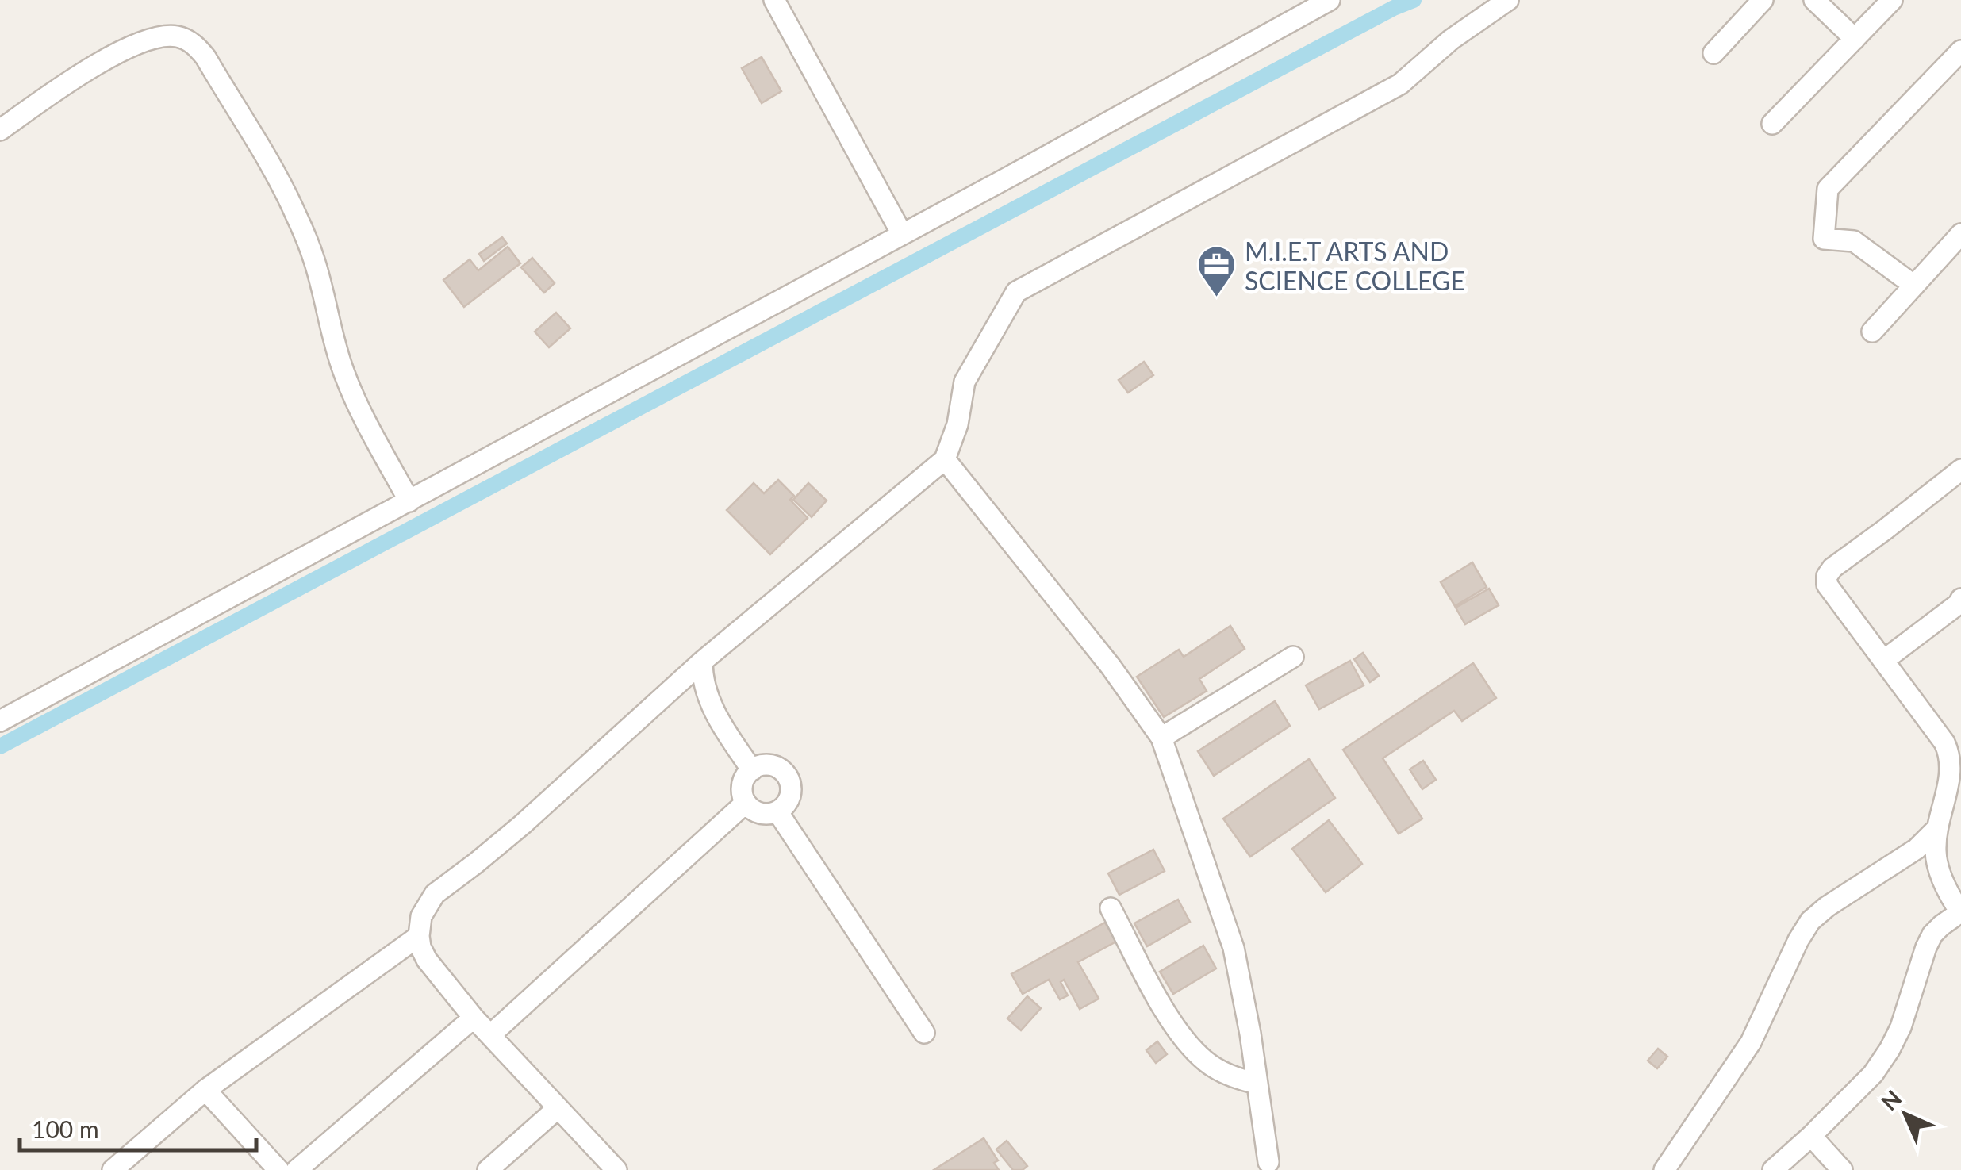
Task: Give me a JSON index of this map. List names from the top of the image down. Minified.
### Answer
{"places":{"office":["M.I.E.T ARTS AND SCIENCE COLLEGE"]},"scale_bar":"100 m","north":"top left"}
